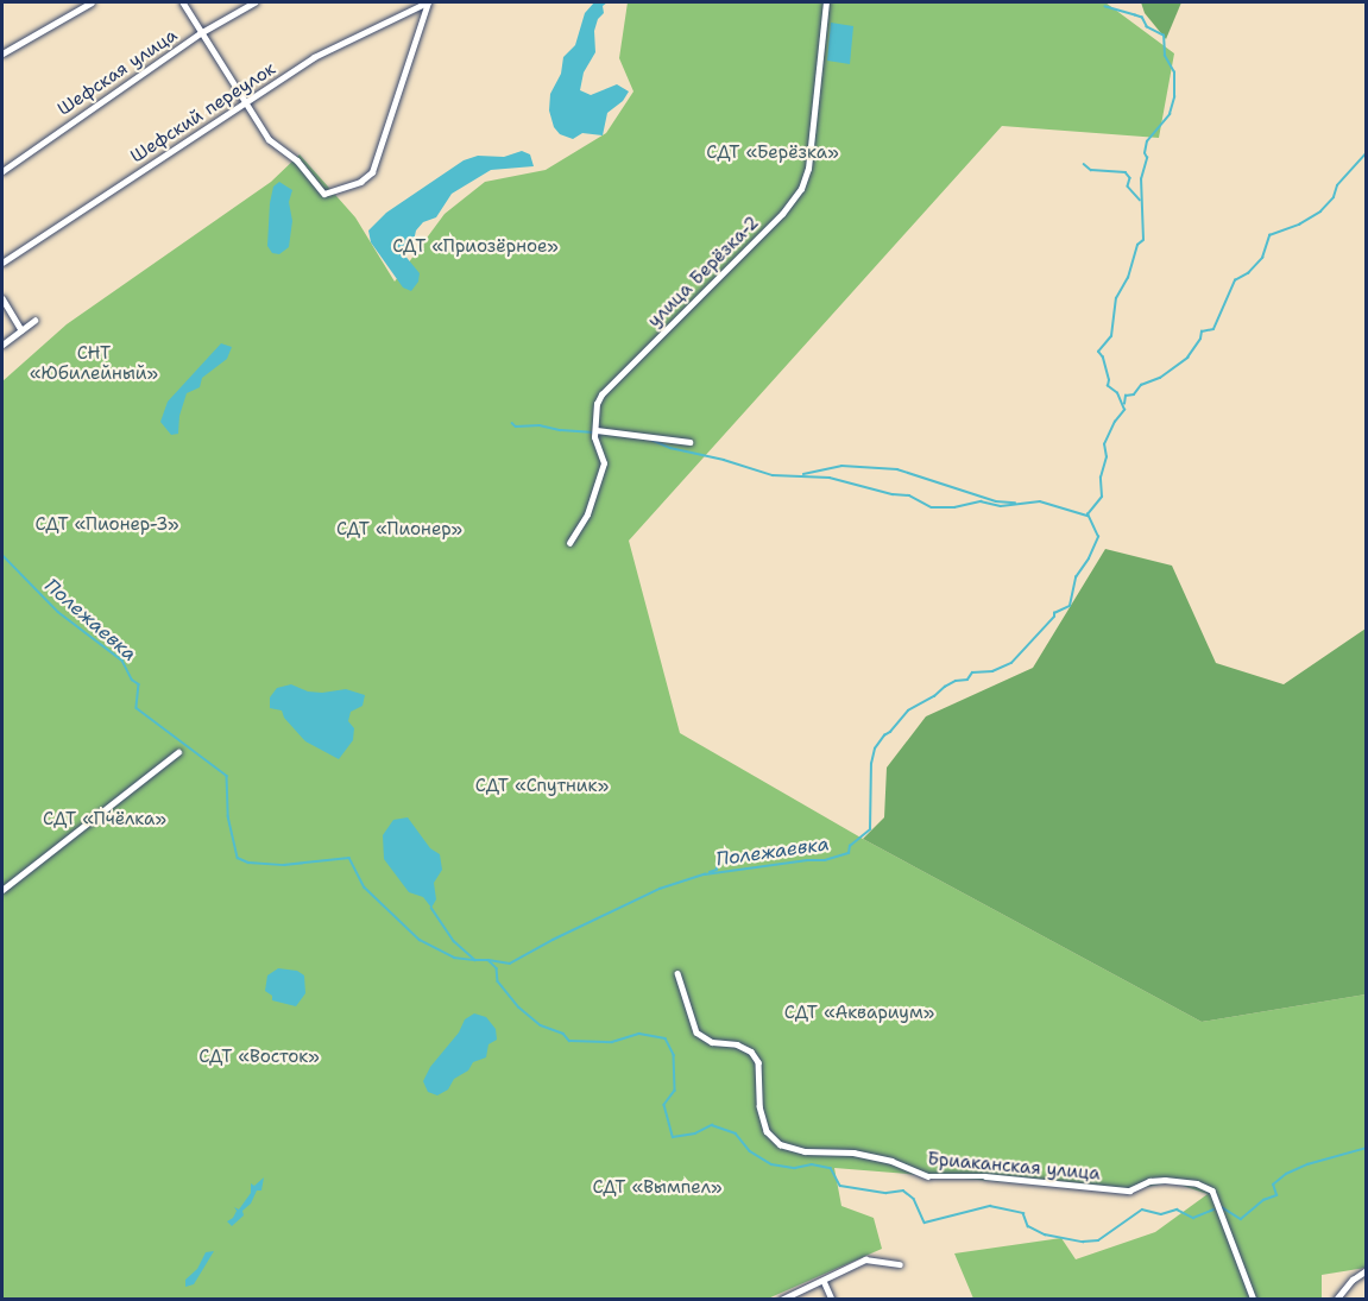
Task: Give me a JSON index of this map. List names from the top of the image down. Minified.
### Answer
{"streets":{"street":["Шефская улица","Шефский переулок","улица Берёзка-2","Бриаканская улица"]},"water":["Полежаевка"],"parks":["СДТ «Берёзка»","СДТ «Приозёрное»","СНТ «Юбилейный»","СДТ «Пионер-3»","СДТ «Пионер»","СДТ «Спутник»","СДТ «Пчёлка»","СДТ «Аквариум»","СДТ «Восток»","СДТ «Вымпел»"]}
